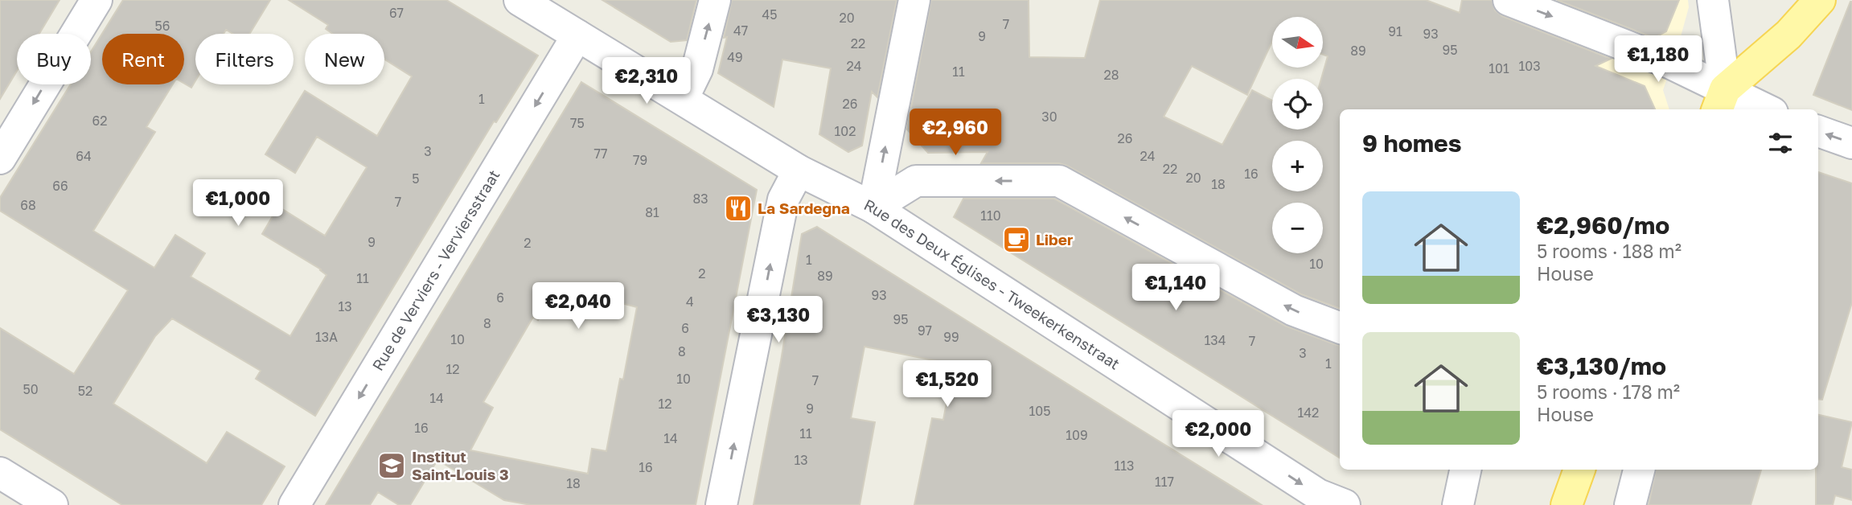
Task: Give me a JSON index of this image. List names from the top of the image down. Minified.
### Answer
{"streets":{"street":["Rue de Verviers - Verviersstraat","Rue des Deux Églises - Tweekerkenstraat"]},"crossings":[["Rue de Verviers - Verviersstraat","Rue des Deux Églises - Tweekerkenstraat"]],"one_way":["Rue de Verviers - Verviersstraat","Rue des Deux Églises - Tweekerkenstraat"],"places":{"restaurant":["La Sardegna"],"cafe":["Liber"],"school or university":["Institut Saint-Louis 3"]},"house_numbers":["67","45","20","7","56","47","91","93","9","22","95","89","49","24","103","101","11","28","1","26","30","62","75","102","26","3","77","64","24","79","22","16","20","5","18","66","83","7","68","81","110","9","2","1","10","2","89","11","93","6","4","13","95","8","6","97","13A","99","10","134","7","8","3","1","12","10","7","50","52","14","12","9","105","142","16","11","109","14","13","113","16","117","18"],"north":"right","page":{"map_buttons":["+","−"],"chip":["Buy","Rent","Filters","New"],"price":["€1,180","€2,310","€2,960","€1,000","€1,140","€2,040","€3,130","€1,520","€2,000"],"heading":"9 homes","list":[{"name":"€2,960/mo","note":"5 rooms · 188 m² · House"},{"name":"€3,130/mo","note":"5 rooms · 178 m² · House"}]}}
